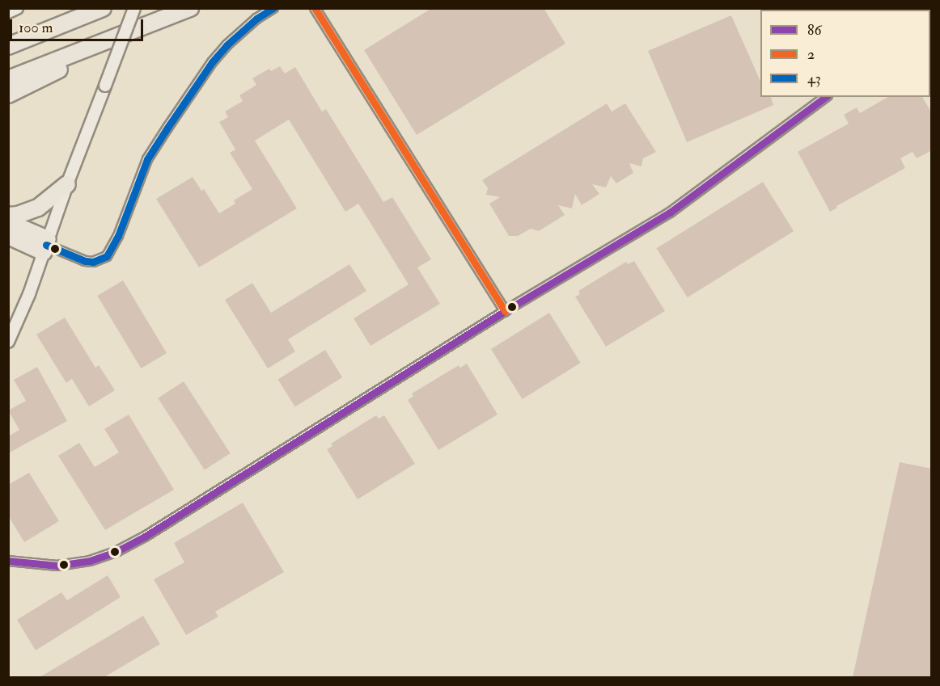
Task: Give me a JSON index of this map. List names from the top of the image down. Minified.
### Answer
{"lines":["transit line 2","transit line 43","transit line 86"],"legend":["86","2","43"],"scale_bar":"100 m"}
